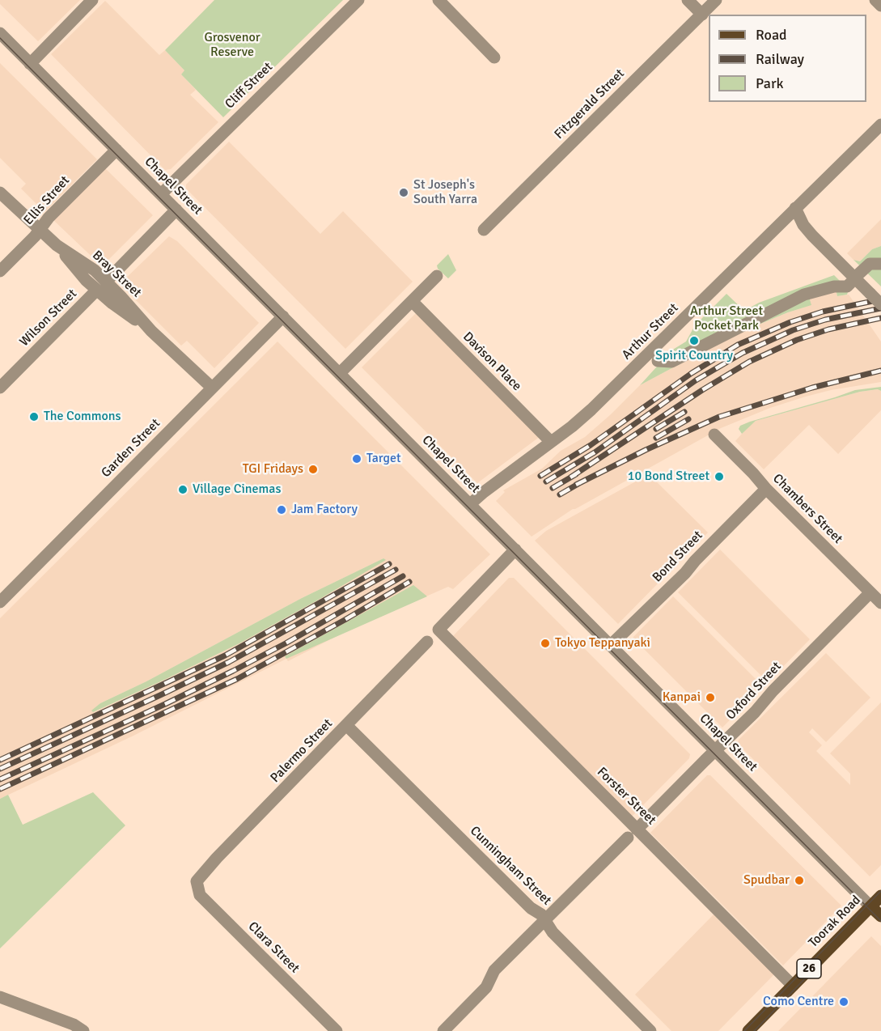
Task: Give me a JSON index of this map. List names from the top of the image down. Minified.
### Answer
{"streets":{"main road":["Chapel Street","Toorak Road","26"],"street":["Cliff Street","Fitzgerald Street","Ellis Street","Bray Street","Wilson Street","Arthur Street","Davison Place","Garden Street","Chambers Street","Bond Street","Oxford Street","Palermo Street","Forster Street","Cunningham Street","Clara Street"]},"crossings":[["Cliff Street","Chapel Street"],["Chapel Street","Ellis Street"],["Chapel Street","Wilson Street"],["Chapel Street","Arthur Street"],["Chapel Street","Garden Street"],["Chapel Street","Bond Street"],["Chapel Street","Oxford Street"],["Chapel Street","Forster Street"],["Chapel Street","Toorak Road"],["Ellis Street","Bray Street"],["Bray Street","Wilson Street"],["Bray Street","Garden Street"],["Arthur Street","Davison Place"],["Chambers Street","Bond Street"],["Chambers Street","Oxford Street"],["Oxford Street","Forster Street"],["Oxford Street","Cunningham Street"],["Palermo Street","Cunningham Street"],["Palermo Street","Clara Street"],["Forster Street","Toorak Road"]],"parks":["Grosvenor Reserve","Arthur Street Pocket Park"],"places":["St Joseph's South Yarra","Spirit Country","The Commons","Target","TGI Fridays","10 Bond Street","Village Cinemas","Jam Factory","Tokyo Teppanyaki","Kanpai","Spudbar","Como Centre"],"legend":["Road","Railway","Park"]}
